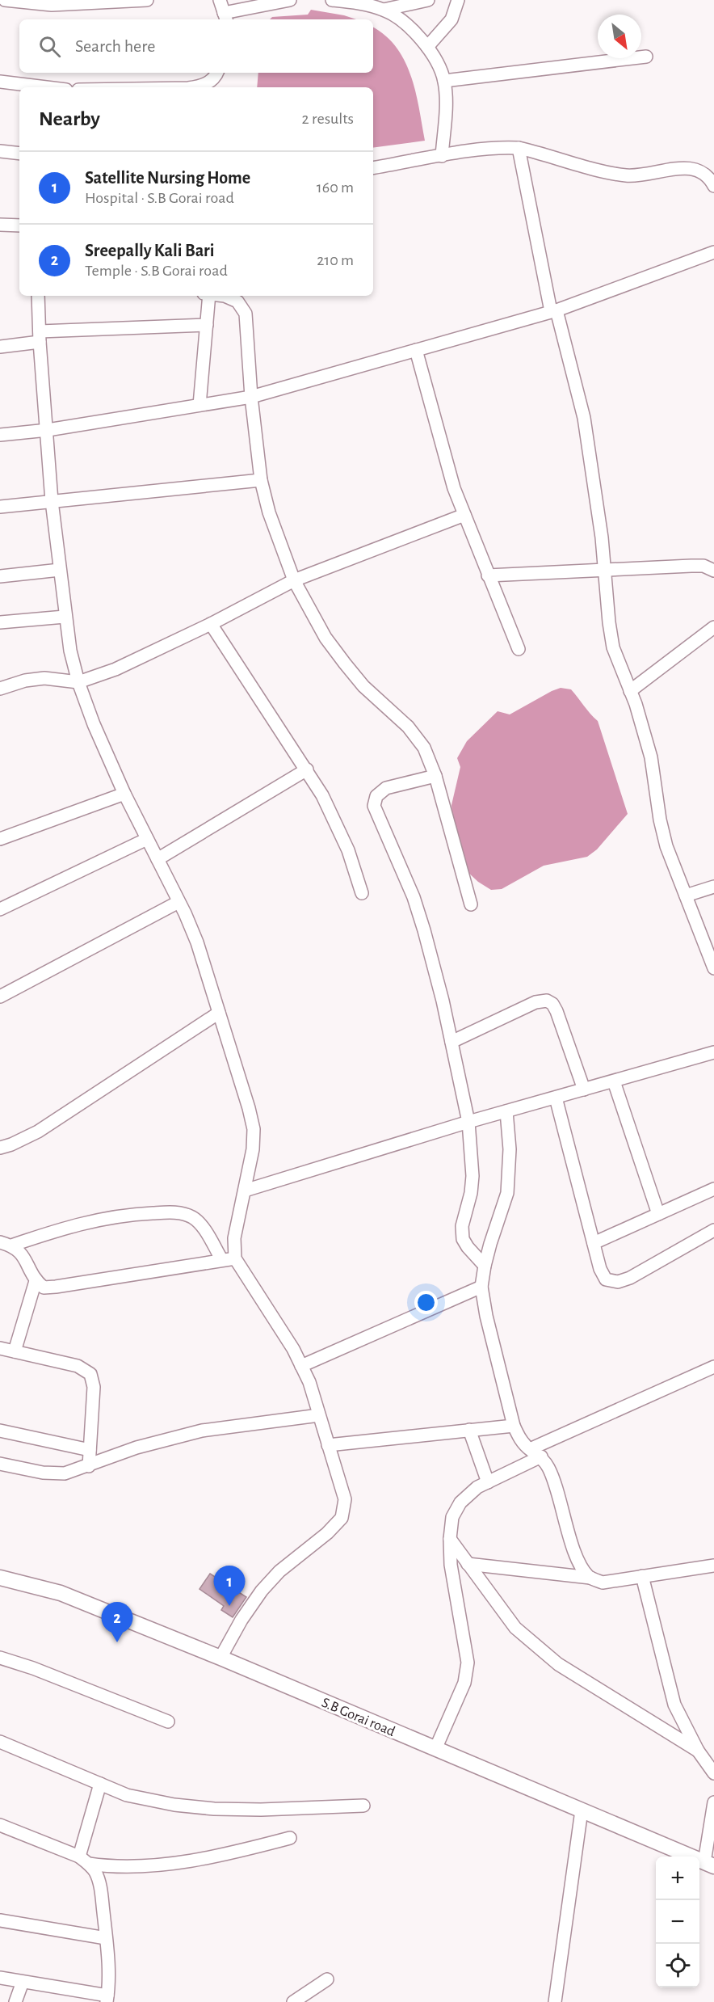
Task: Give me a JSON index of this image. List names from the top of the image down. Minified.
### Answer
{"streets":{"street":["S.B Gorai road"]},"north":"bottom right","page":{"search":"Search here","heading":["Nearby","2 results"],"list":[{"mark":"1","name":"Satellite Nursing Home","note":"Hospital · S.B Gorai road","value":"160 m"},{"mark":"2","name":"Sreepally Kali Bari","note":"Temple · S.B Gorai road","value":"210 m"}],"pins":["1","2"],"map_buttons":["+","−"]}}
